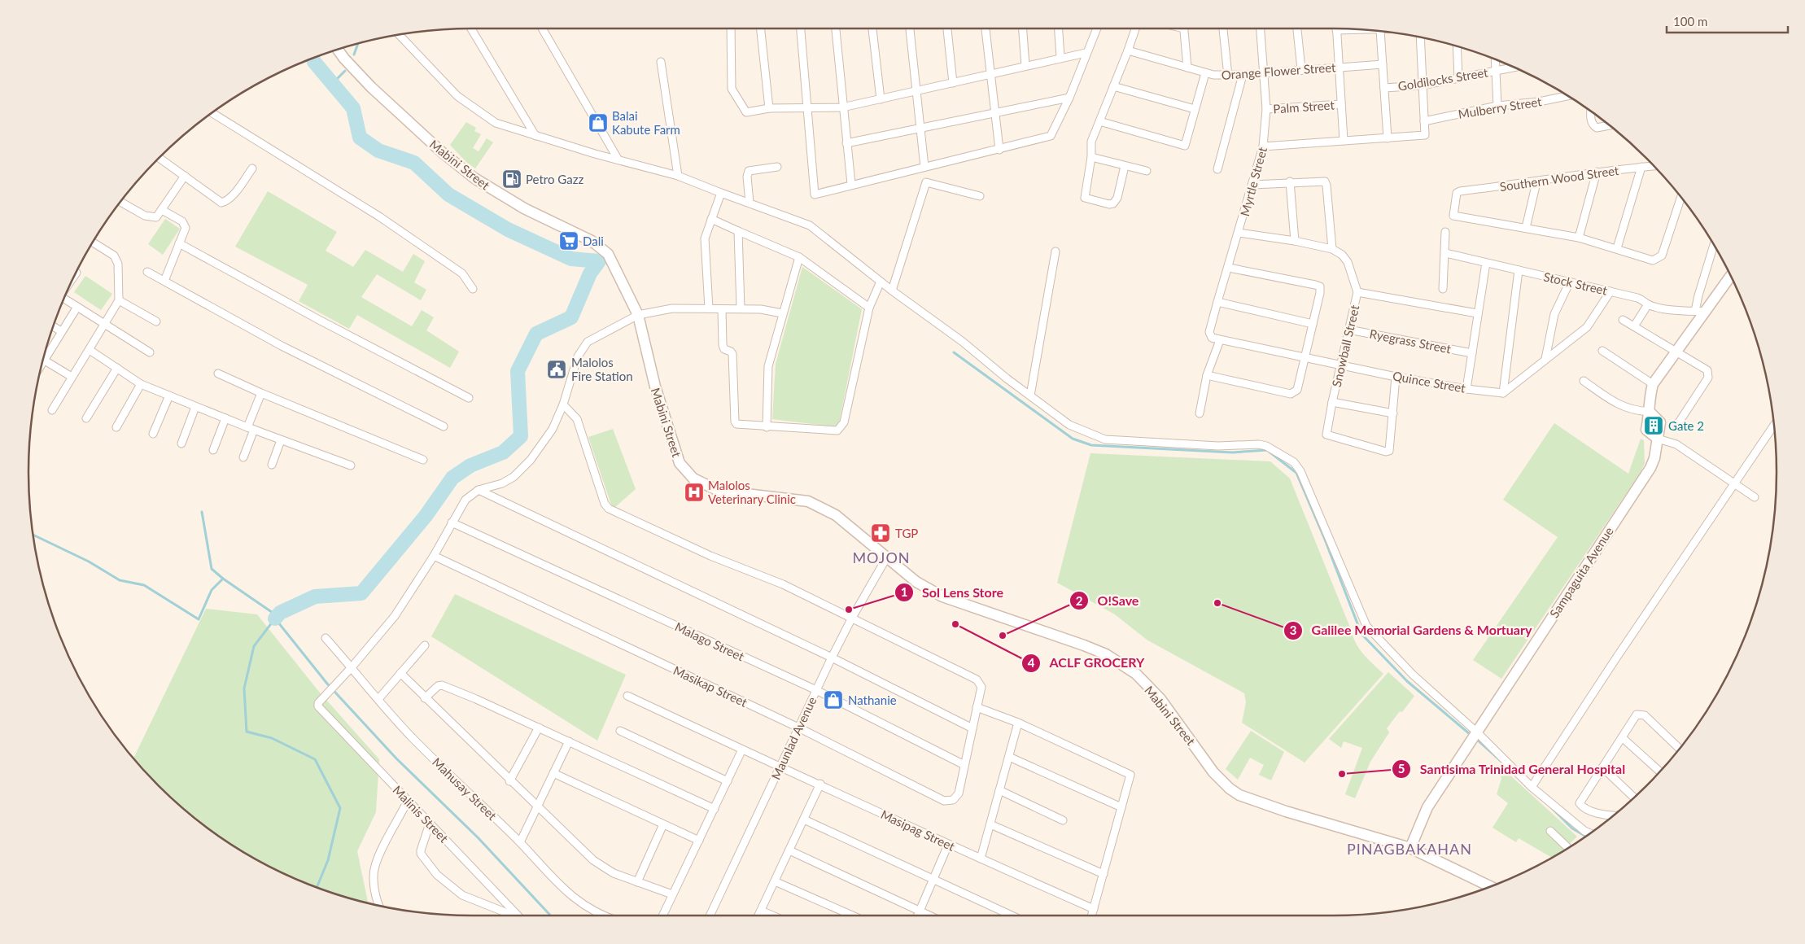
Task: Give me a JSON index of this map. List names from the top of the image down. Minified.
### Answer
{"streets":{"main road":["Mabini Street","Sampaguita Avenue"],"street":["Orange Flower Street","Goldilocks Street","Palm Street","Mulberry Street","Southern Wood Street","Myrtle Street","Stock Street","Ryegrass Street","Snowball Street","Quince Street","Malago Street","Masikap Street","Maunlad Avenue","Mahusay Street","Malinis Street","Masipag Street"]},"crossings":[["Orange Flower Street","Myrtle Street"],["Palm Street","Myrtle Street"],["Mabini Street","Sampaguita Avenue"],["Mabini Street","Maunlad Avenue"],["Myrtle Street","Quince Street"],["Ryegrass Street","Snowball Street"],["Snowball Street","Quince Street"],["Malago Street","Masikap Street"],["Malago Street","Maunlad Avenue"],["Masikap Street","Maunlad Avenue"],["Maunlad Avenue","Masipag Street"],["Mahusay Street","Malinis Street"]],"districts":["MOJON","PINAGBAKAHAN"],"places":{"shop":["Balai Kabute Farm","Nathanie"],"fuel station":["Petro Gazz"],"supermarket":["Dali"],"public building":["Malolos Fire Station"],"building":["Gate 2"],"hospital":["Malolos Veterinary Clinic"],"pharmacy":["TGP"],"other":["Galilee Memorial Gardens & Mortuary","Sol Lens Store","ACLF GROCERY","O!Save","Santisima Trinidad General Hospital"]},"scale_bar":"100 m"}
